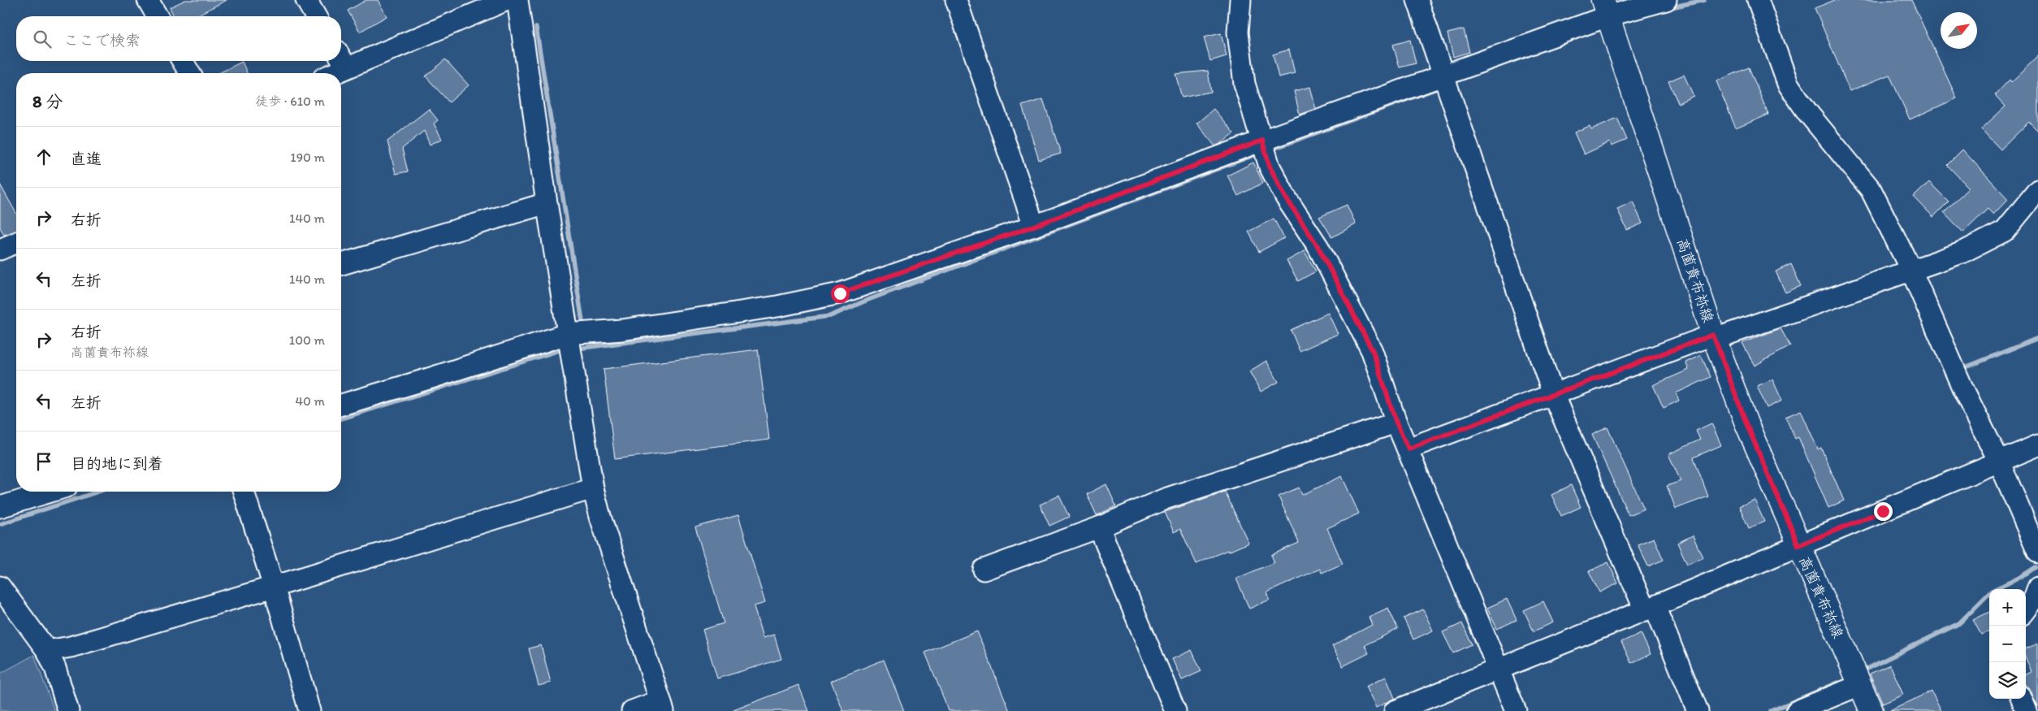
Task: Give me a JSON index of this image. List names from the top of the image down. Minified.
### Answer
{"streets":{"main road":["高薗貴布祢線"]},"north":"top right","page":{"search":"ここで検索","heading":["8 分","徒歩 · 610 m"],"list":[["直進","190 m"],["右折","140 m"],["左折","140 m"],["右折","高薗貴布祢線","100 m"],["左折","40 m"],"目的地に到着"],"map_buttons":["+","−"]}}
